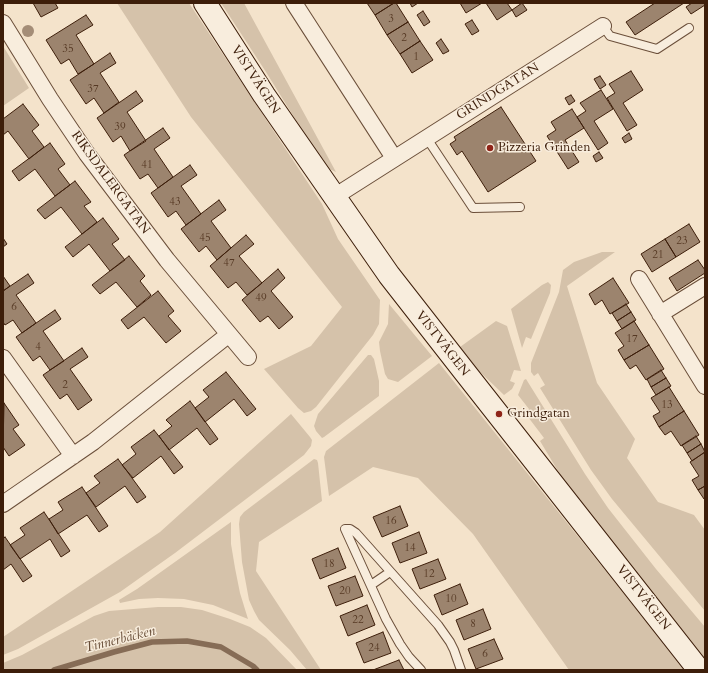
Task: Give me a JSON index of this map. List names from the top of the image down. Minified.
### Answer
{"streets":{"main road":["VISTVÄGEN"],"street":["GRINDGATAN","RIKSDALERGATAN"]},"crossings":[["VISTVÄGEN","GRINDGATAN"]],"water":["Tinnerbäcken"],"places":["Pizzeria Grinden","Grindgatan"],"house_numbers":["3","2","35","1","37","39","41","43","45","23","21","47","49","6","17","4","2","13","16","14","18","12","20","10","22","8","24","6"]}
